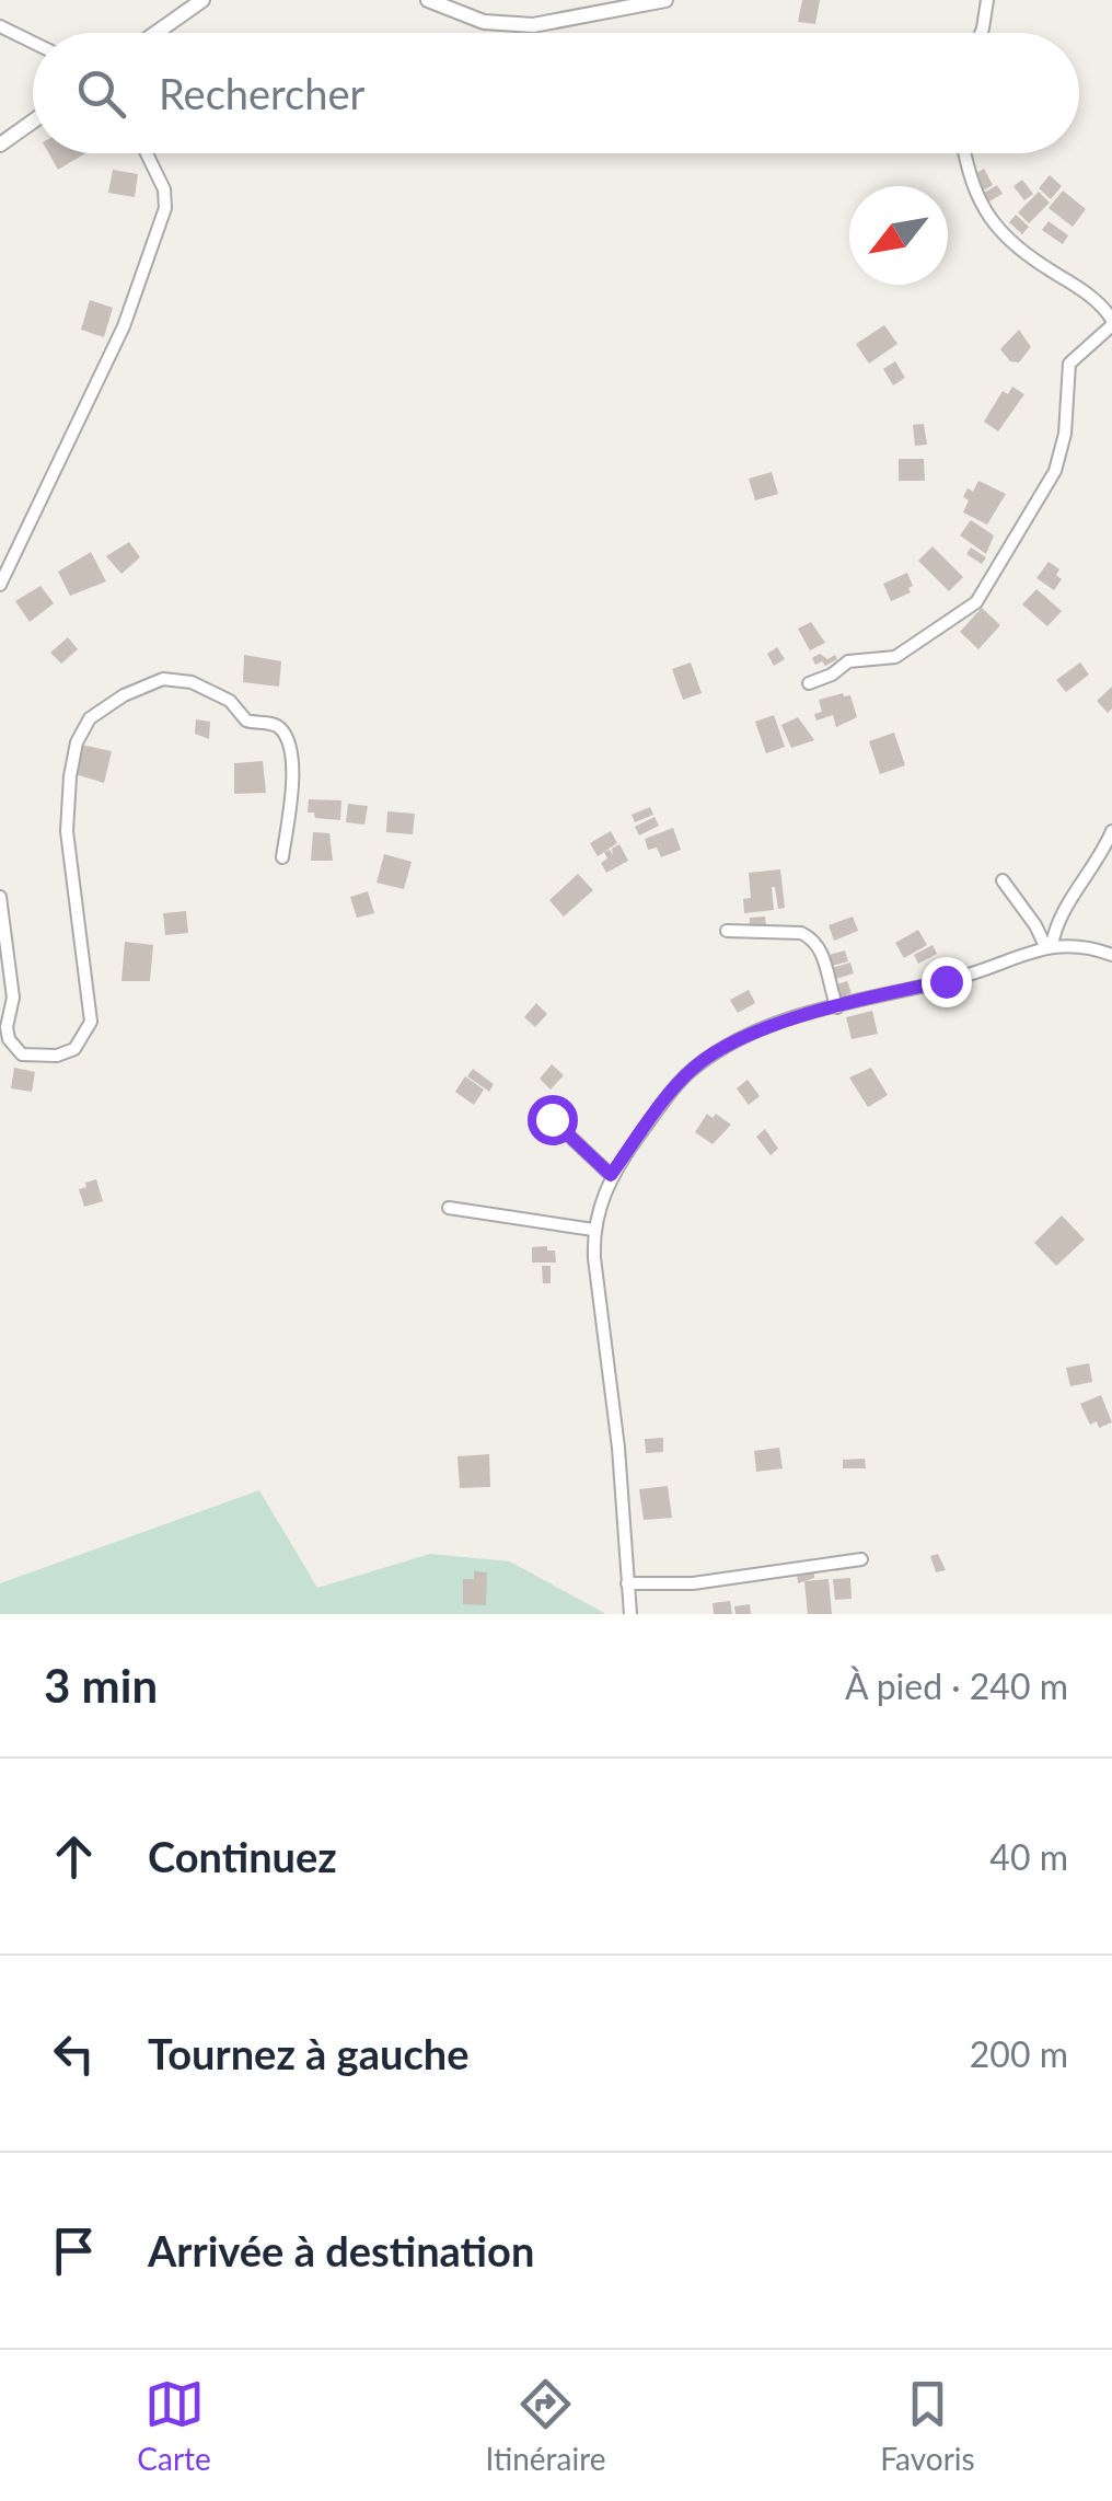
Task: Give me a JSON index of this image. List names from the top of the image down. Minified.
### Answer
{"north":"bottom left","page":{"search":"Rechercher","heading":["3 min","À pied · 240 m"],"list":[["Continuez","40 m"],["Tournez à gauche","200 m"],"Arrivée à destination"],"nav":["Carte","Itinéraire","Favoris"]}}
